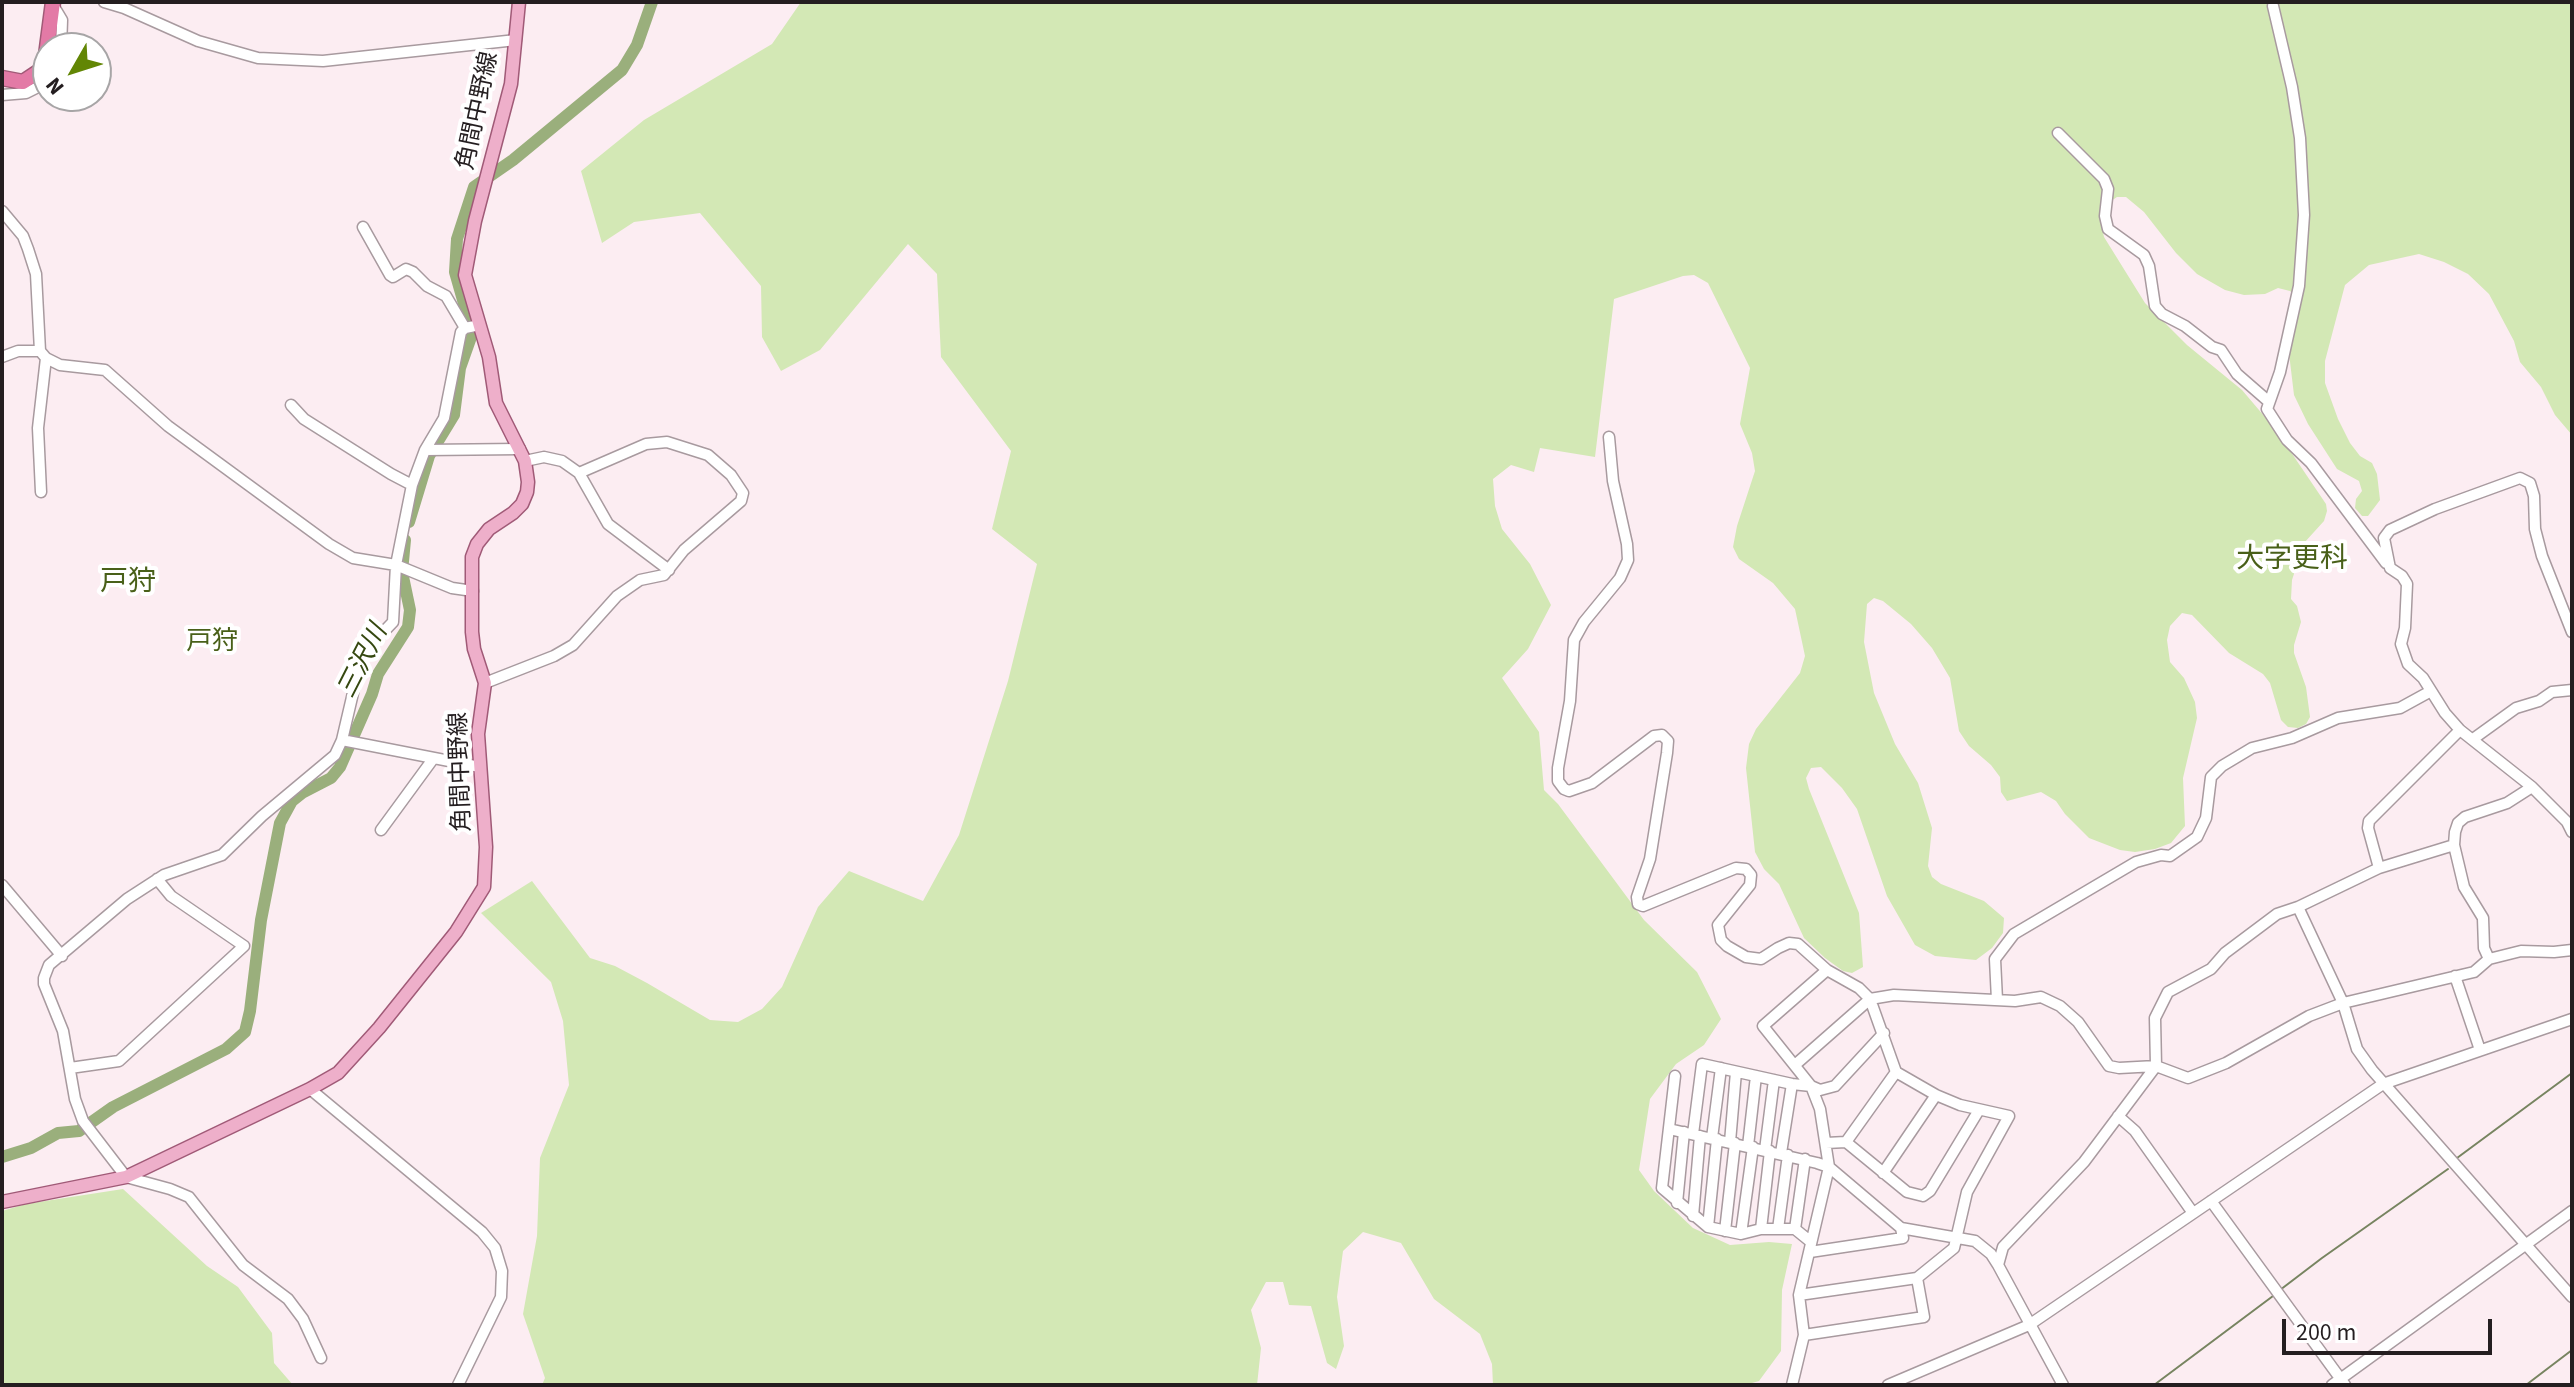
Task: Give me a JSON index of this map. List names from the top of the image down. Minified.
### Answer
{"streets":{"main road":["角間中野線"]},"districts":["大字更科","戸狩","戸狩"],"water":["三沢川"],"scale_bar":"200 m","north":"bottom left"}
